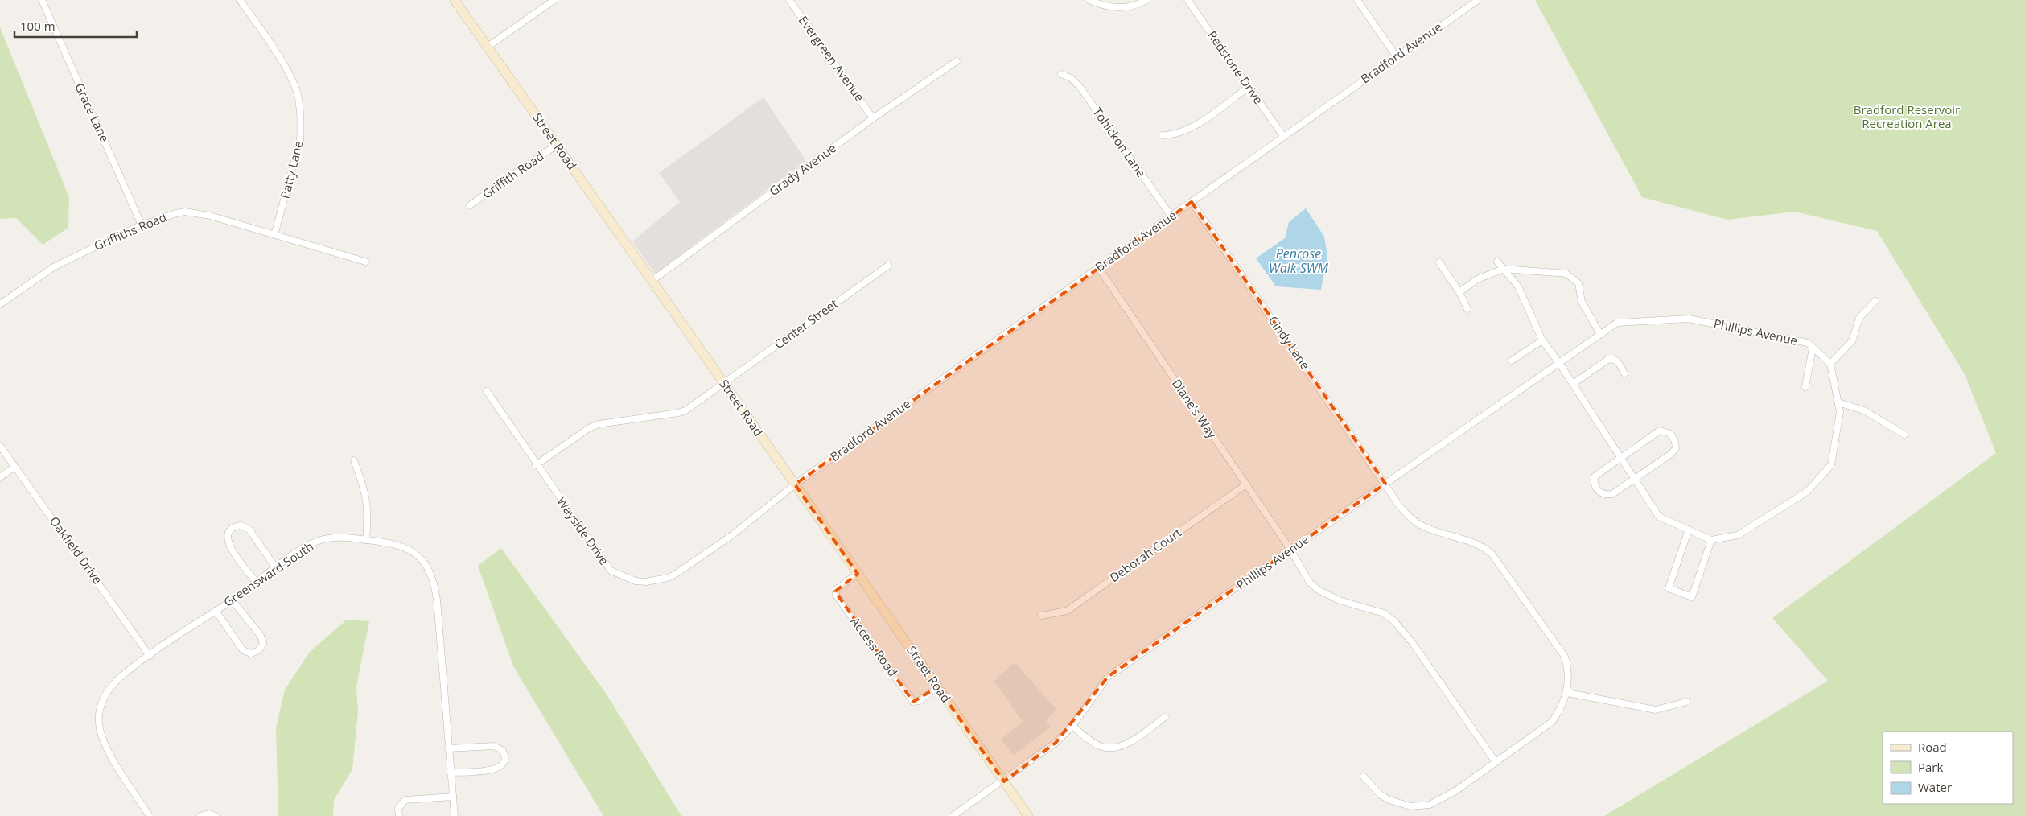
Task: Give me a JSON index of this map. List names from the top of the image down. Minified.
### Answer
{"streets":{"main road":["Street Road"],"street":["Bradford Avenue","Evergreen Avenue","Redstone Drive","Grace Lane","Tohickon Lane","Patty Lane","Grady Avenue","Griffith Road","Griffiths Road","Center Street","Phillips Avenue","Cindy Lane","Diane's Way","Wayside Drive","Oakfield Drive","Deborah Court","Greensward South","Access Road"]},"crossings":[["Bradford Avenue","Redstone Drive"],["Bradford Avenue","Street Road"],["Bradford Avenue","Tohickon Lane"],["Bradford Avenue","Cindy Lane"],["Bradford Avenue","Diane's Way"],["Bradford Avenue","Wayside Drive"],["Evergreen Avenue","Grady Avenue"],["Grace Lane","Griffiths Road"],["Street Road","Grady Avenue"],["Street Road","Griffith Road"],["Street Road","Center Street"],["Street Road","Phillips Avenue"],["Street Road","Wayside Drive"],["Street Road","Access Road"],["Patty Lane","Griffiths Road"],["Center Street","Wayside Drive"],["Phillips Avenue","Cindy Lane"],["Phillips Avenue","Diane's Way"],["Cindy Lane","Diane's Way"],["Diane's Way","Deborah Court"],["Oakfield Drive","Greensward South"]],"water":["Penrose Walk SWM"],"parks":["Bradford Reservoir Recreation Area"],"legend":["Road","Park","Water"],"scale_bar":"100 m"}
